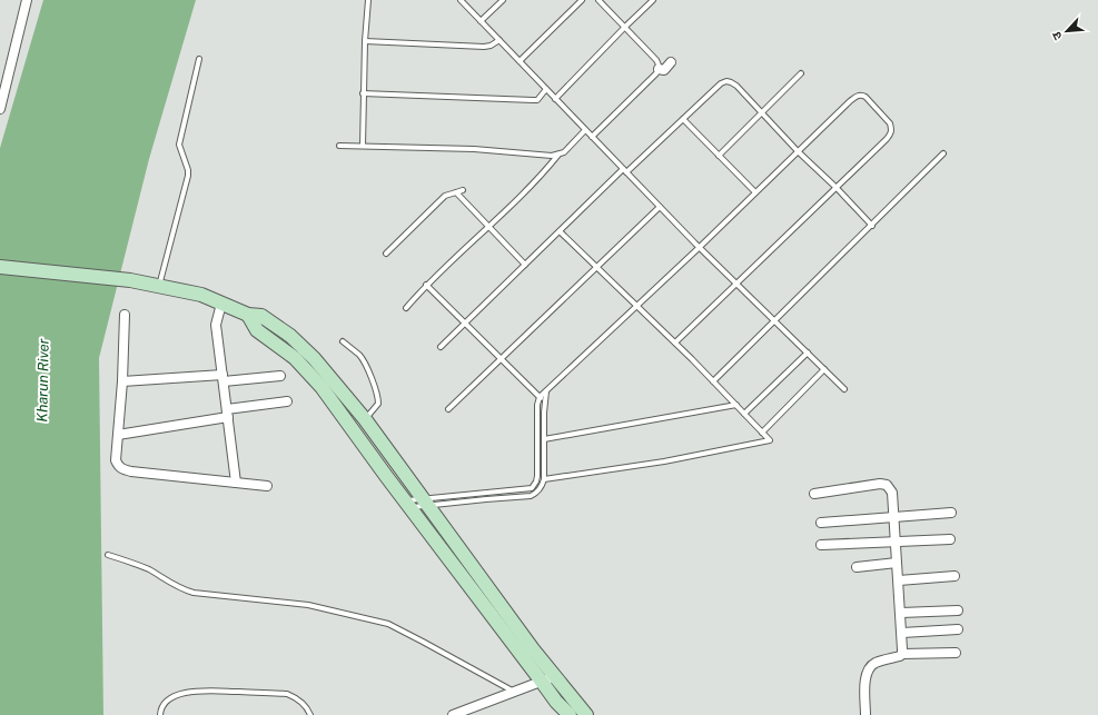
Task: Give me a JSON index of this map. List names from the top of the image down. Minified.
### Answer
{"water":["Kharun River"],"north":"bottom left"}
